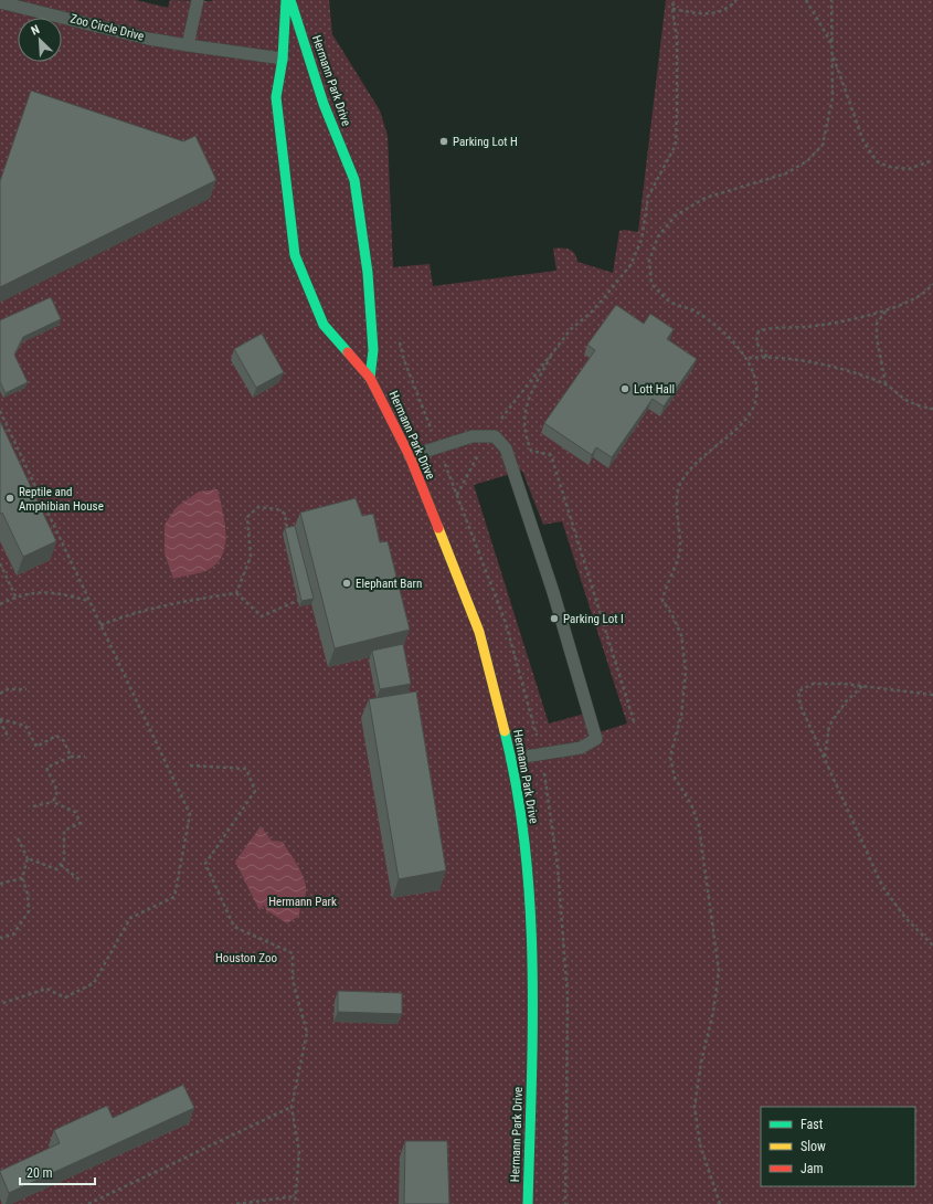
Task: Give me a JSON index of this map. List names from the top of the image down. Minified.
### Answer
{"streets":{"street":["Hermann Park Drive"],"lane":["Zoo Circle Drive"]},"crossings":[["Zoo Circle Drive","Hermann Park Drive"]],"parks":["Hermann Park","Houston Zoo"],"places":["Parking Lot H","Lott Hall","Reptile and Amphibian House","Elephant Barn","Parking Lot I"],"legend":["Fast","Slow","Jam"],"scale_bar":"20 m","north":"top left"}
